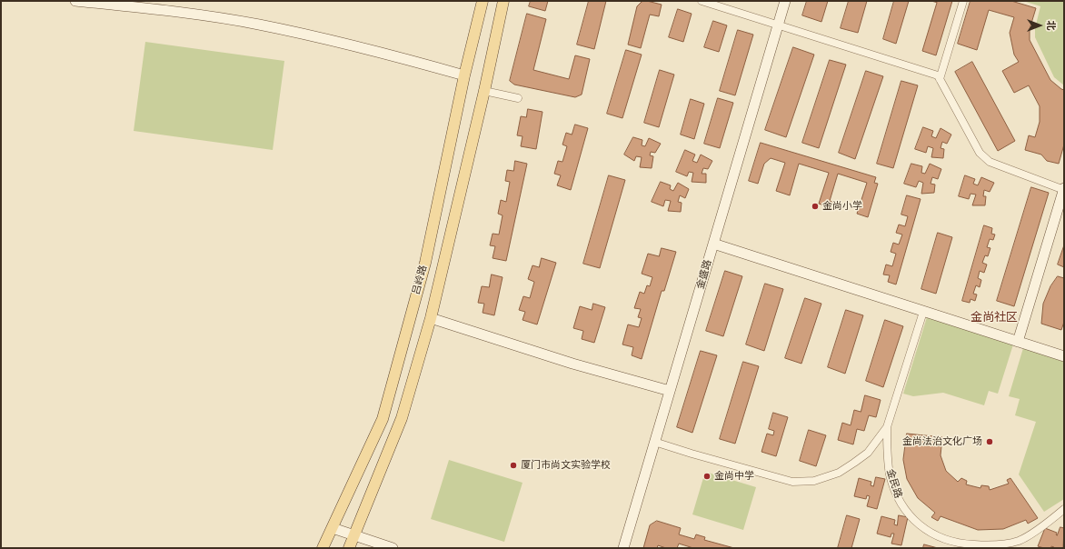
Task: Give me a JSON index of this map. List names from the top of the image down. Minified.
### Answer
{"streets":{"main road":["吕岭路"],"street":["金盛路","金民路"]},"crossings":[["金盛路","金民路"]],"districts":["金尚社区"],"places":["金尚小学","金尚法治文化广场","厦门市尚文实验学校","金尚中学"],"north":"right"}
